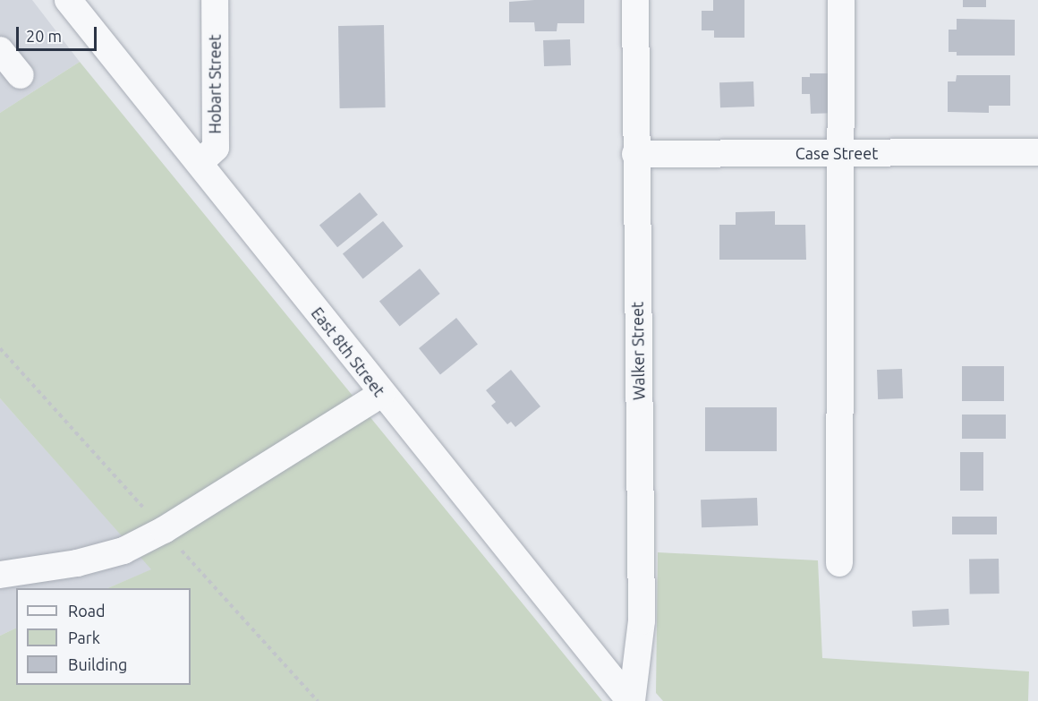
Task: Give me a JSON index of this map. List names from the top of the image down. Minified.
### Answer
{"streets":{"street":["Hobart Street","Case Street","Walker Street","East 8th Street"]},"crossings":[["Hobart Street","East 8th Street"],["Case Street","Walker Street"],["Walker Street","East 8th Street"]],"legend":["Road","Park","Building"],"scale_bar":"20 m"}
